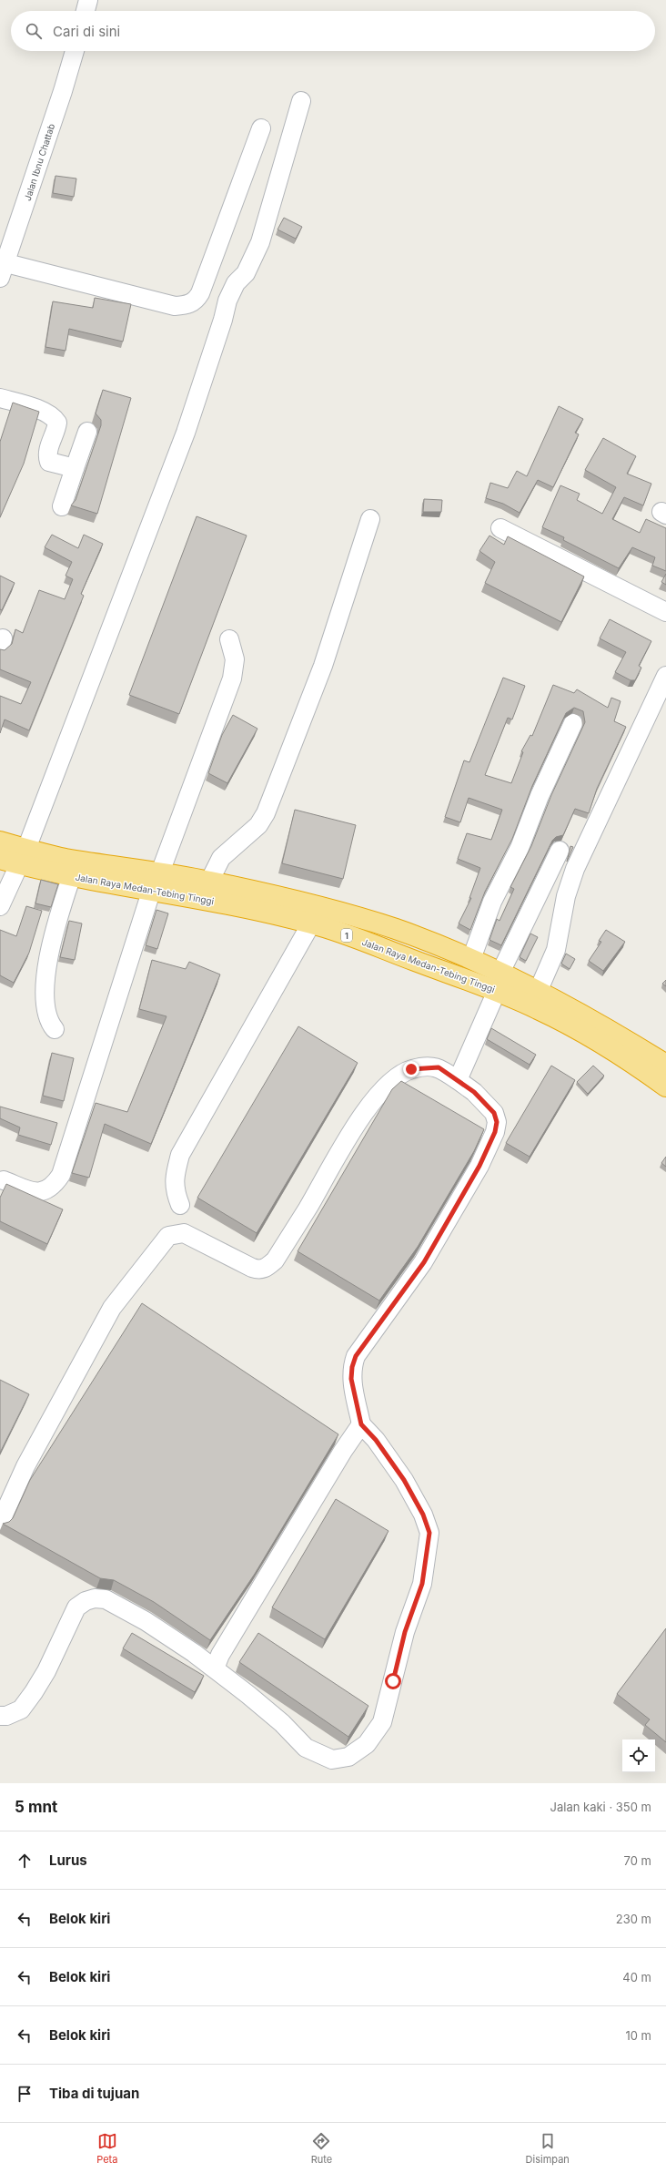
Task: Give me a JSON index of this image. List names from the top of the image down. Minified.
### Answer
{"streets":{"highway":["Jalan Raya Medan-Tebing Tinggi","1"],"street":["Jalan Ibnu Chattab"]},"page":{"search":"Cari di sini","heading":["5 mnt","Jalan kaki · 350 m"],"list":[["Lurus","70 m"],["Belok kiri","230 m"],["Belok kiri","40 m"],["Belok kiri","10 m"],"Tiba di tujuan"],"nav":["Peta","Rute","Disimpan"]}}
